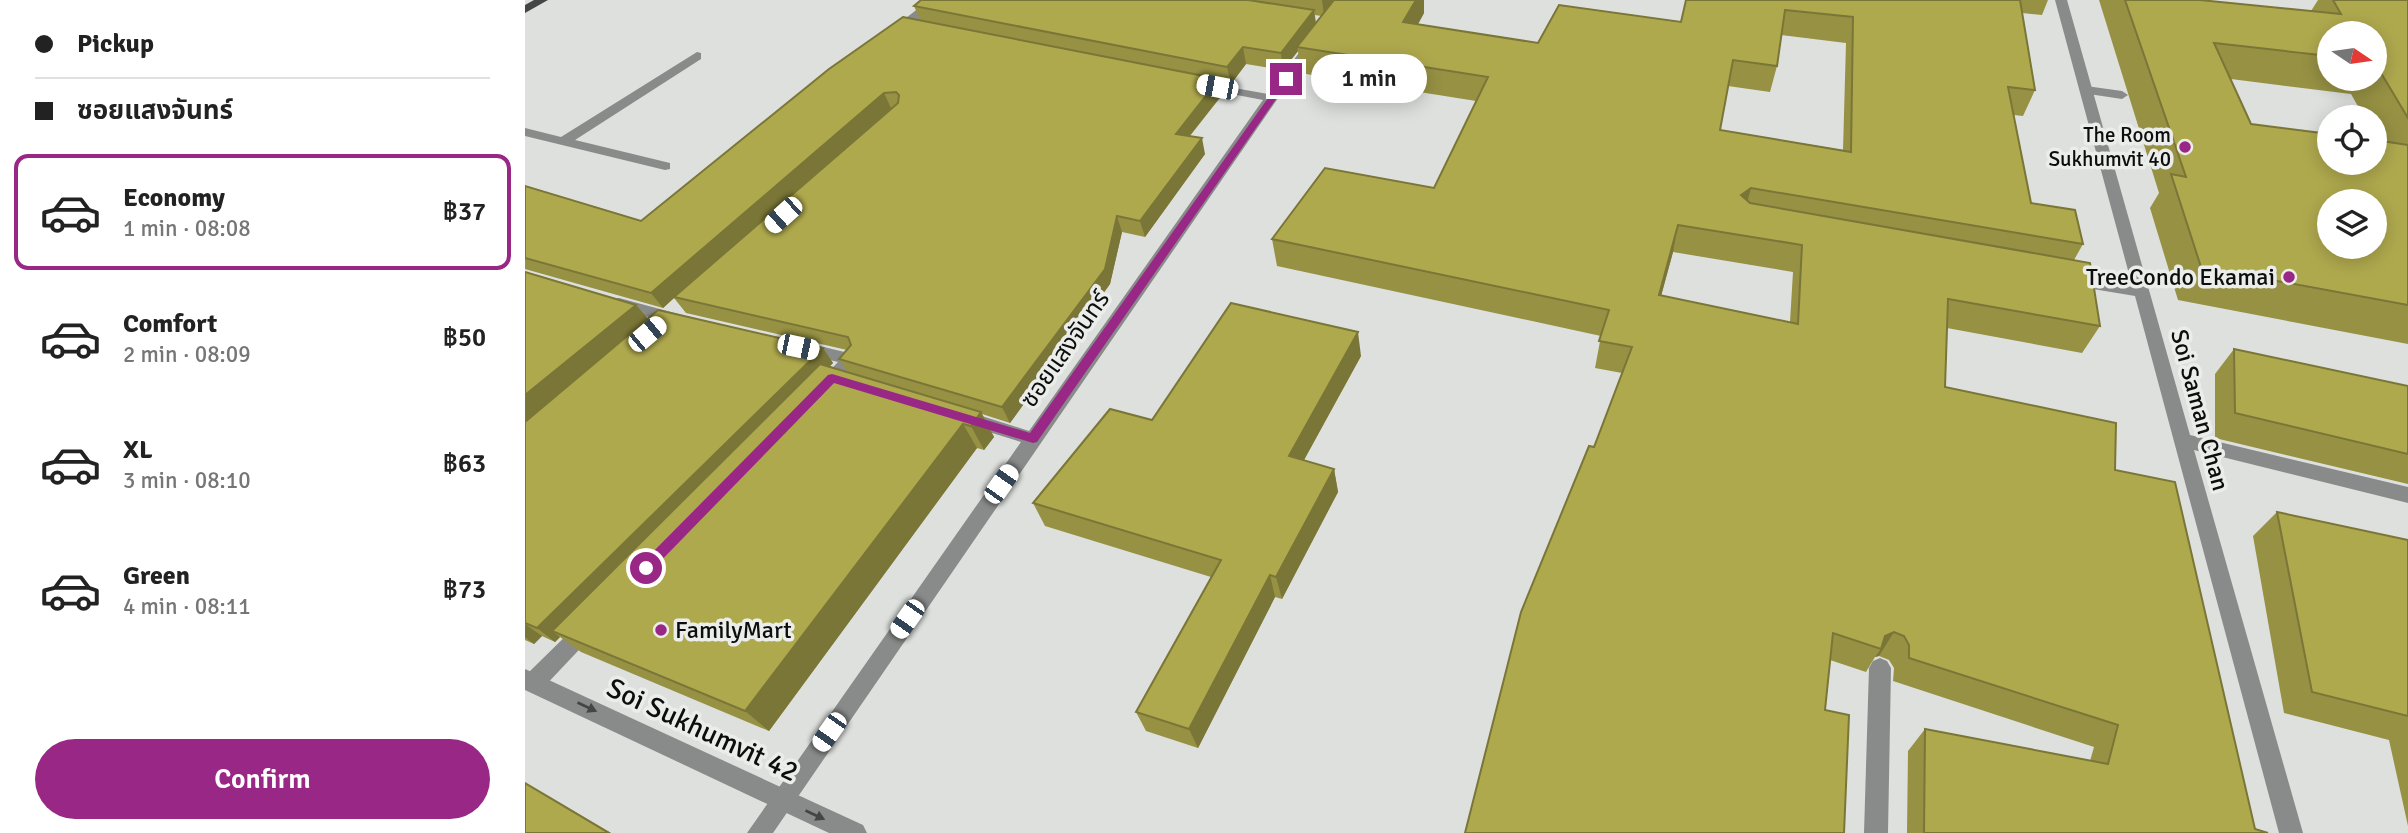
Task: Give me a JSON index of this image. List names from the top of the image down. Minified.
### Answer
{"streets":{"street":["ซอยแสงจันทร์","Soi Saman Chan","Soi Sukhumvit 42"]},"crossings":[["ซอยแสงจันทร์","Soi Sukhumvit 42"]],"one_way":["Soi Sukhumvit 42"],"places":["The Room Sukhumvit 40","TreeCondo Ekamai","FamilyMart"],"north":"right","page":{"banner":["Pickup","ซอยแสงจันทร์"],"bubble":"1 min","list":[{"name":"Economy","note":"1 min · 08:08","value":"฿37"},{"name":"Comfort","note":"2 min · 08:09","value":"฿50"},{"name":"XL","note":"3 min · 08:10","value":"฿63"},{"name":"Green","note":"4 min · 08:11","value":"฿73"}],"buttons":"Confirm"}}
